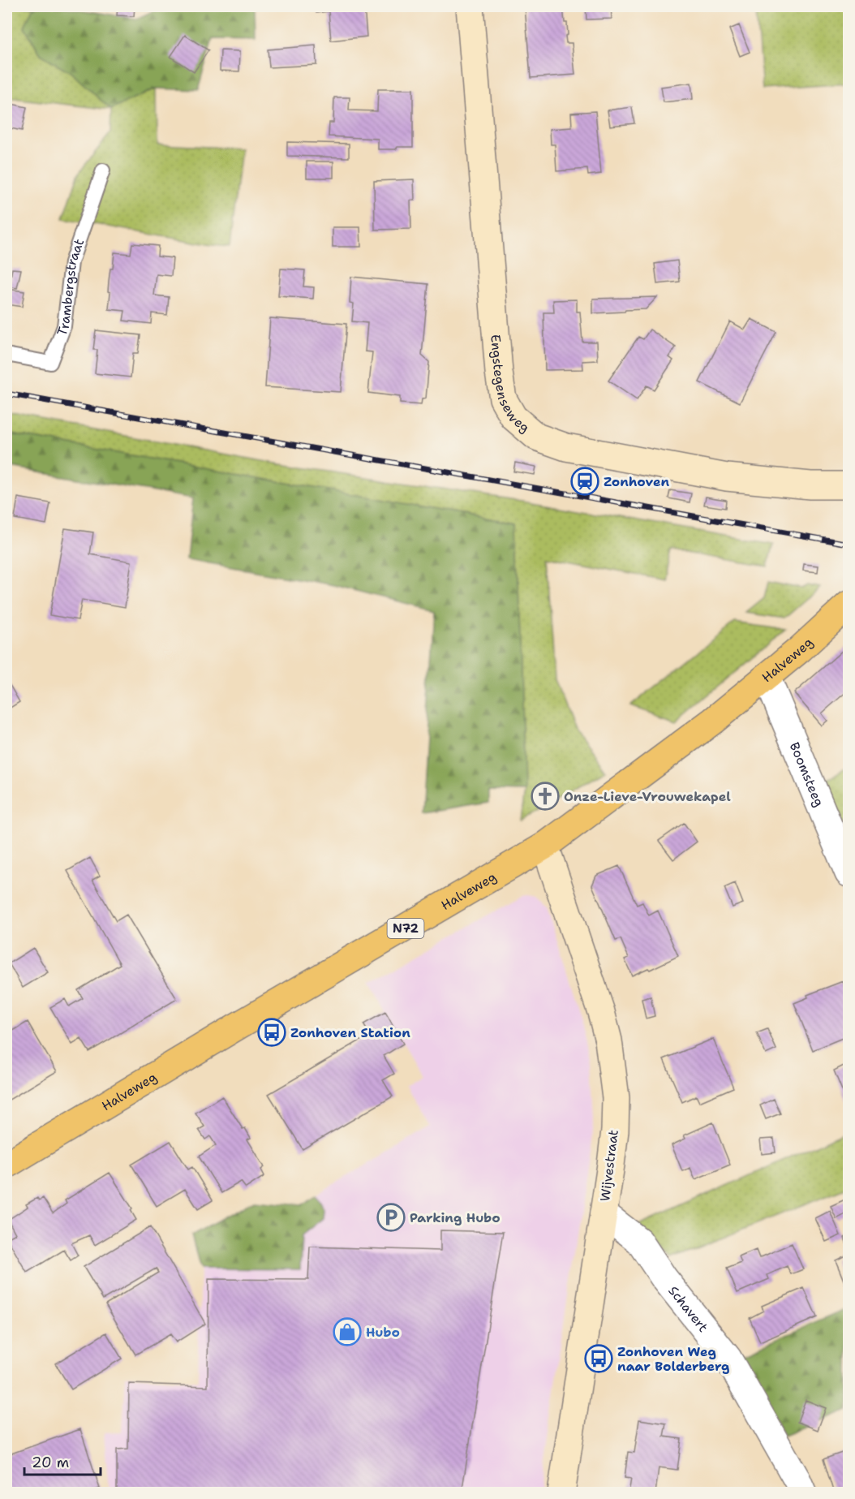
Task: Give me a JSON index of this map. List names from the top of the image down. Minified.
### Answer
{"streets":{"main road":["Halveweg","N72"],"street":["Engstegenseweg","Boomsteeg","Wijvestraat","Schavert"],"lane":["Trambergstraat"]},"crossings":[["Halveweg","Boomsteeg"],["Halveweg","Wijvestraat"],["Wijvestraat","Schavert"]],"places":{"station":["Zonhoven"],"church":["Onze-Lieve-Vrouwekapel"],"bus stop":["Zonhoven Station","Zonhoven Weg naar Bolderberg"],"parking":["Parking Hubo"],"shop":["Hubo"]},"scale_bar":"20 m"}
